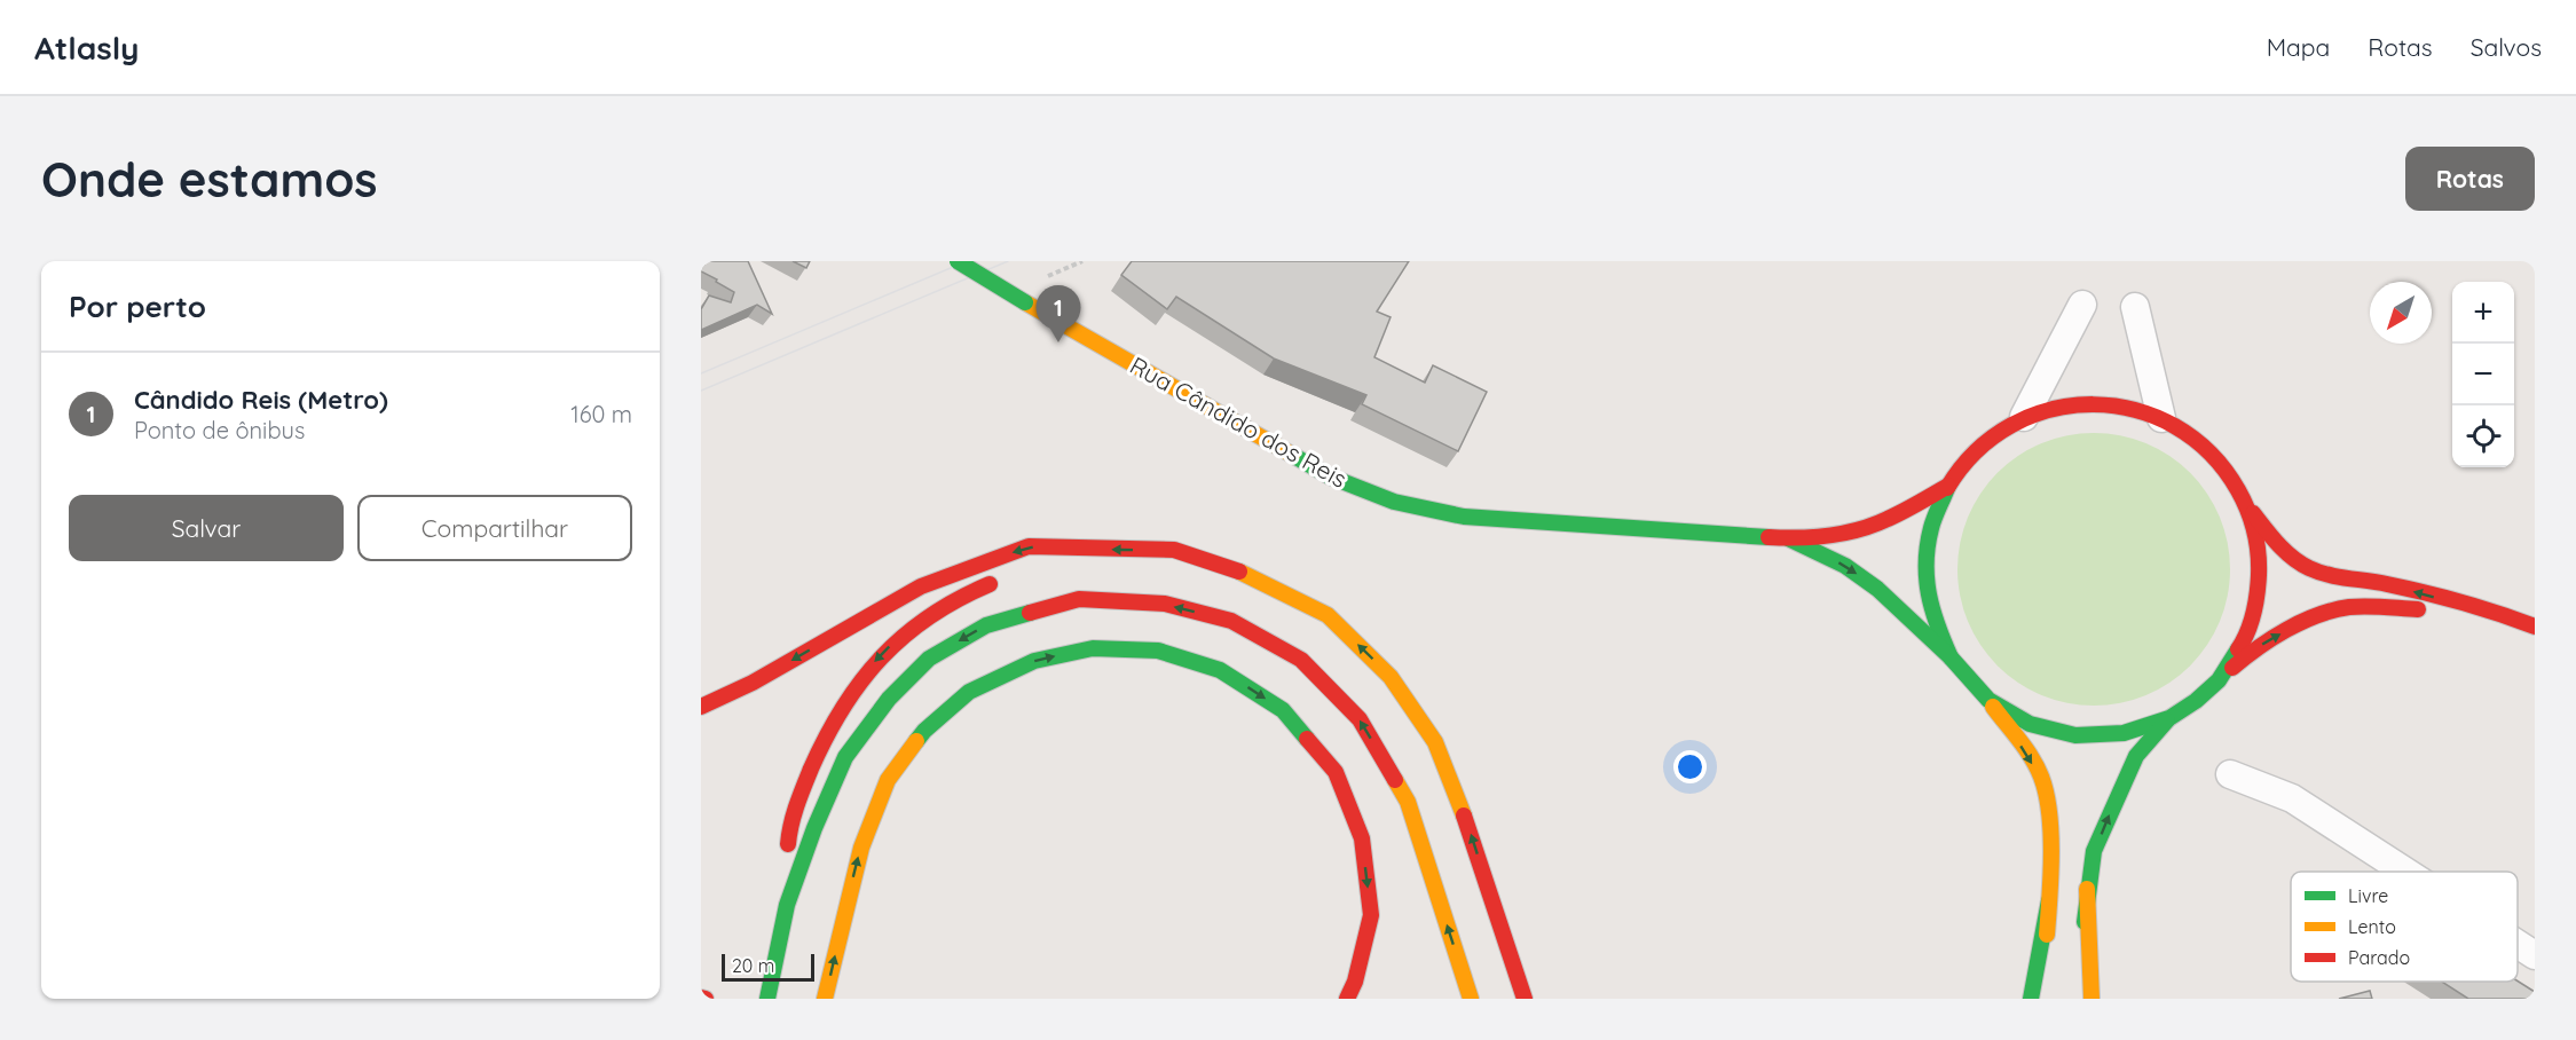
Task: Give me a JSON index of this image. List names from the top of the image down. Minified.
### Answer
{"streets":{"main road":["Rua Cândido dos Reis"]},"legend":["Livre","Lento","Parado"],"scale_bar":"20 m","north":"bottom left","page":{"header":"Atlasly","nav":["Mapa","Rotas","Salvos"],"buttons":["Rotas",["Salvar","Compartilhar"]],"title":"Onde estamos","heading":"Por perto","map_buttons":["+","−"],"pins":"1","list":[{"mark":"1","name":"Cândido Reis (Metro)","note":"Ponto de ônibus","value":"160 m"}],"scale":"20 m"}}
